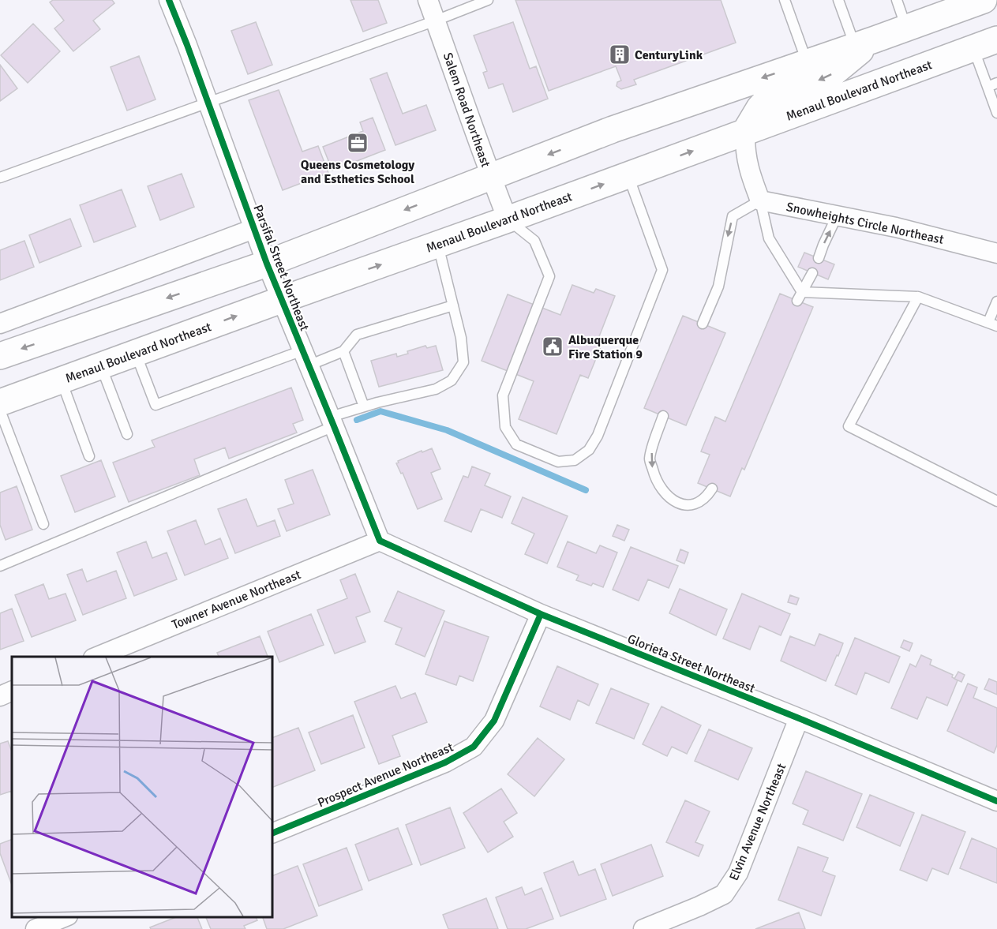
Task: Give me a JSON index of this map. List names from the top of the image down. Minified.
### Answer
{"streets":{"main road":["Menaul Boulevard Northeast"],"street":["Salem Road Northeast","Snowheights Circle Northeast","Parsifal Street Northeast","Towner Avenue Northeast","Glorieta Street Northeast","Prospect Avenue Northeast","Elvin Avenue Northeast"]},"crossings":[["Menaul Boulevard Northeast","Salem Road Northeast"],["Menaul Boulevard Northeast","Parsifal Street Northeast"],["Parsifal Street Northeast","Towner Avenue Northeast"],["Parsifal Street Northeast","Glorieta Street Northeast"],["Towner Avenue Northeast","Glorieta Street Northeast"],["Glorieta Street Northeast","Prospect Avenue Northeast"],["Glorieta Street Northeast","Elvin Avenue Northeast"]],"places":{"building":["CenturyLink"],"office":["Queens Cosmetology and Esthetics School"],"public building":["Albuquerque Fire Station 9"]}}
